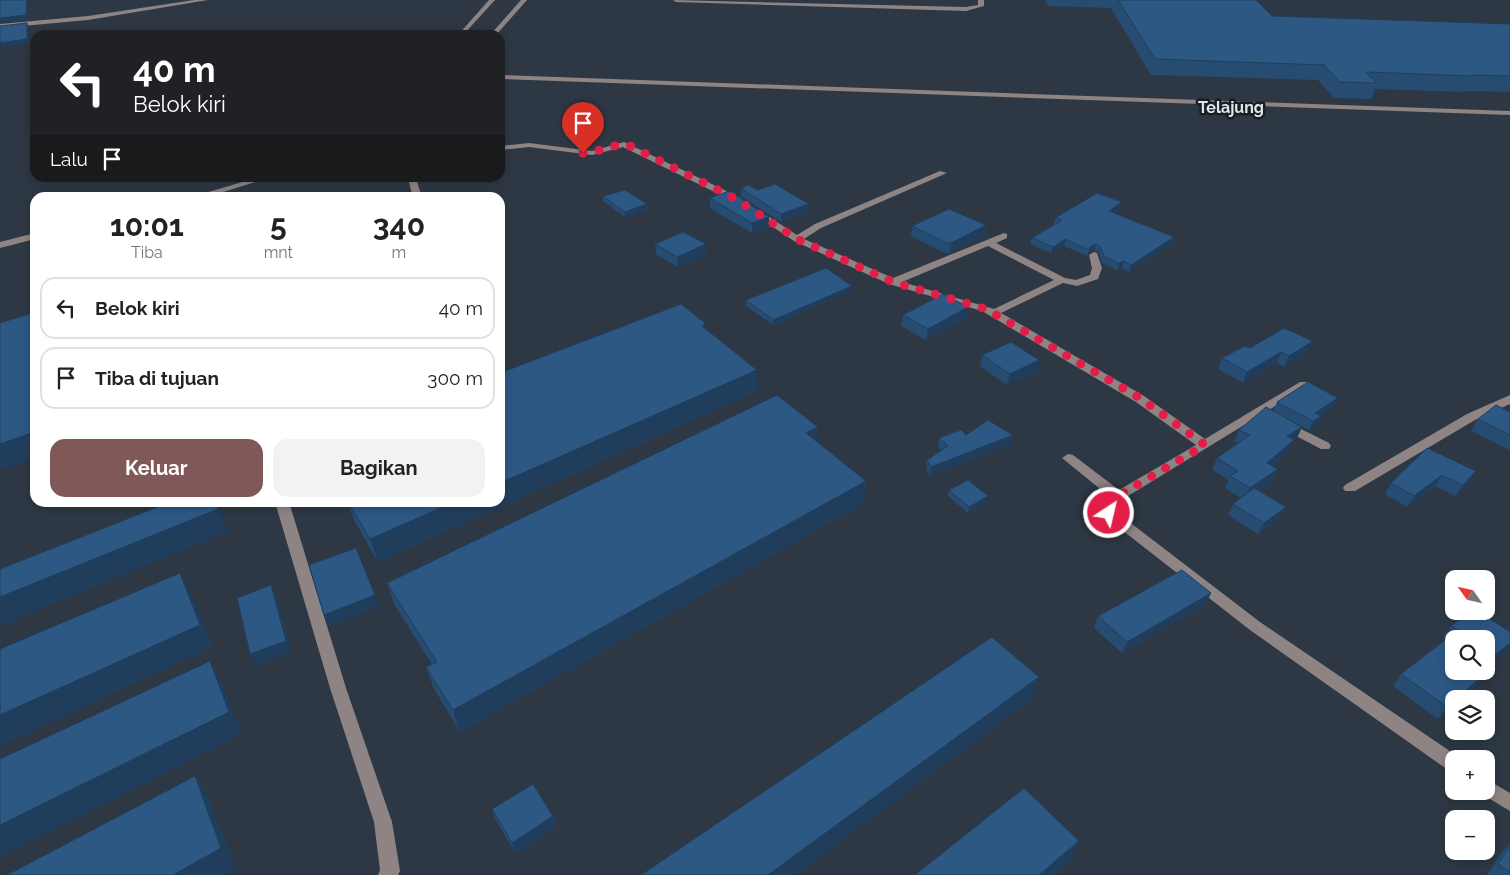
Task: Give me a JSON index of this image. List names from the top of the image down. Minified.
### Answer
{"districts":["Telajung"],"north":"top left","page":{"turn":["40 m","Belok kiri"],"then":"Lalu","eta":["10:01","Tiba","5","mnt","340","m"],"list":[{"name":"Belok kiri","value":"40 m"},{"name":"Tiba di tujuan","value":"300 m"}],"buttons":["Keluar","Bagikan"],"map_buttons":["+","−"]}}
